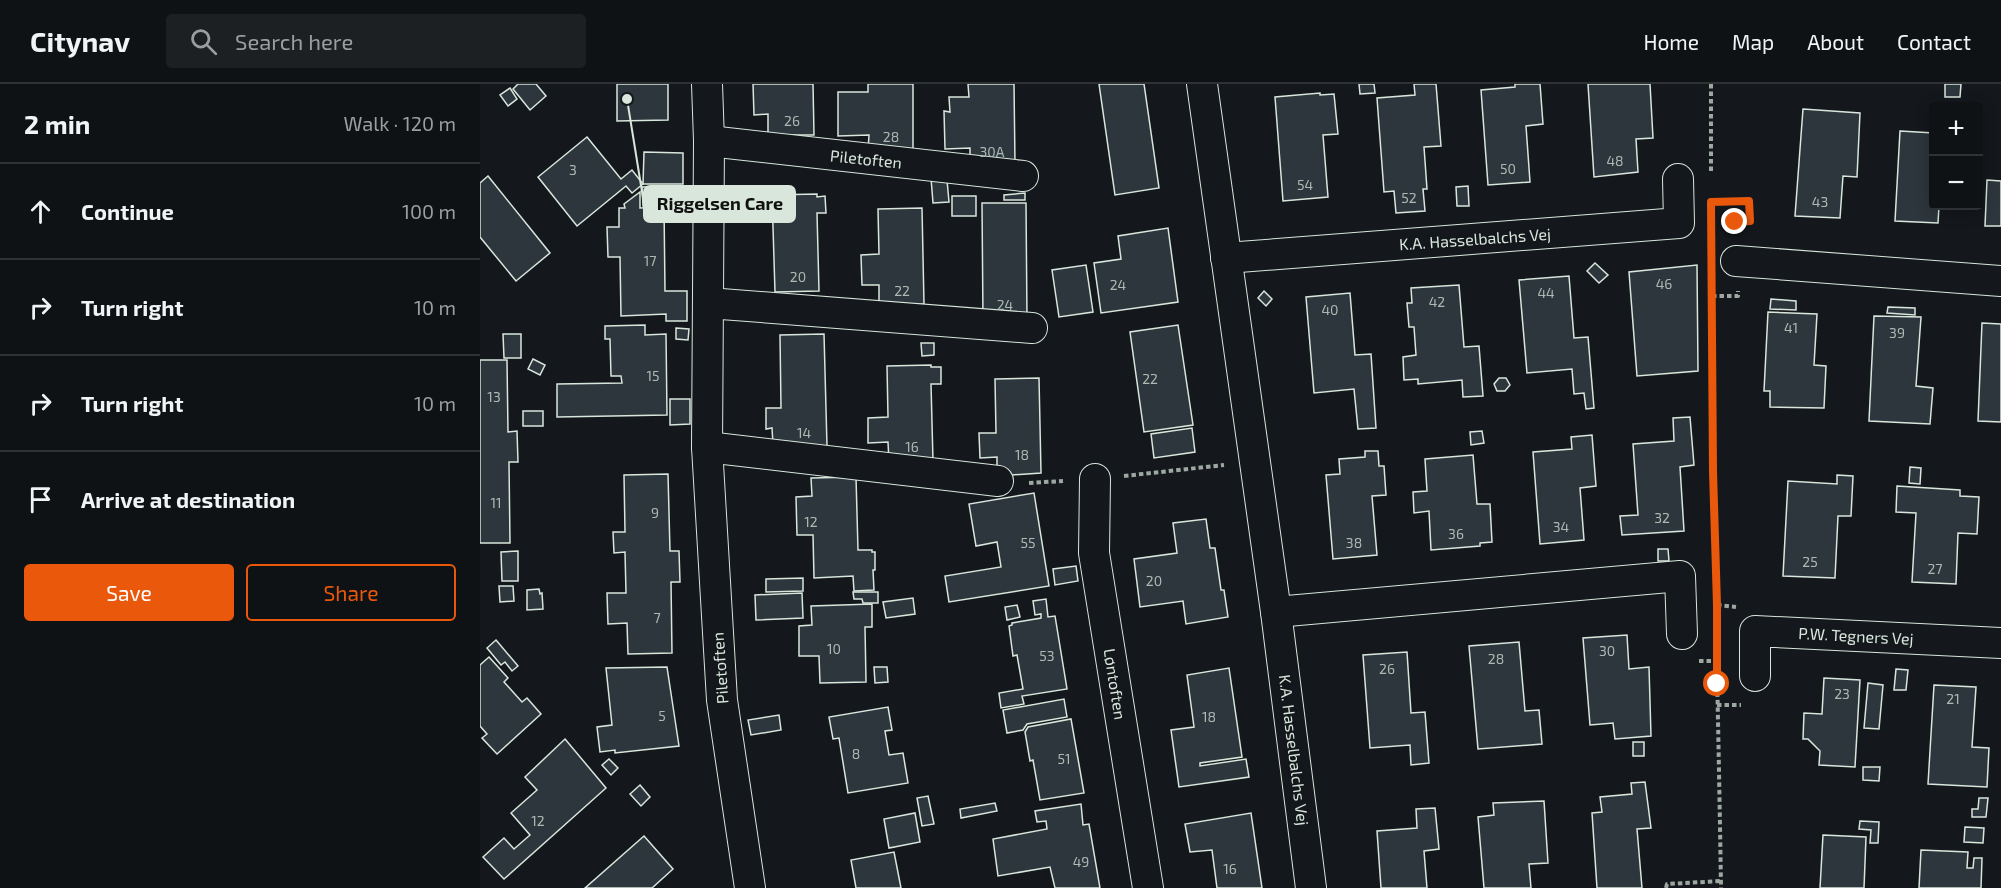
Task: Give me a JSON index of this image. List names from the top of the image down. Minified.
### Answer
{"streets":{"street":["Piletoften","K.A. Hasselbalchs Vej","P.W. Tegners Vej","Løntoften"]},"places":["Riggelsen Care"],"house_numbers":["26","28","30A","48","50","3","54","52","43","17","20","46","24","22","44","42","24","40","41","39","15","22","13","14","16","18","11","9","32","12","34","36","55","38","25","27","20","7","10","30","53","28","26","23","21","5","18","8","51","12","49","16"],"page":{"header":"Citynav","search":"Search here","nav":["Home","Map","About","Contact"],"heading":["2 min","Walk · 120 m"],"map_buttons":["+","−"],"list":[["Continue","100 m"],["Turn right","10 m"],["Turn right","10 m"],"Arrive at destination"],"buttons":["Save","Share"]}}
